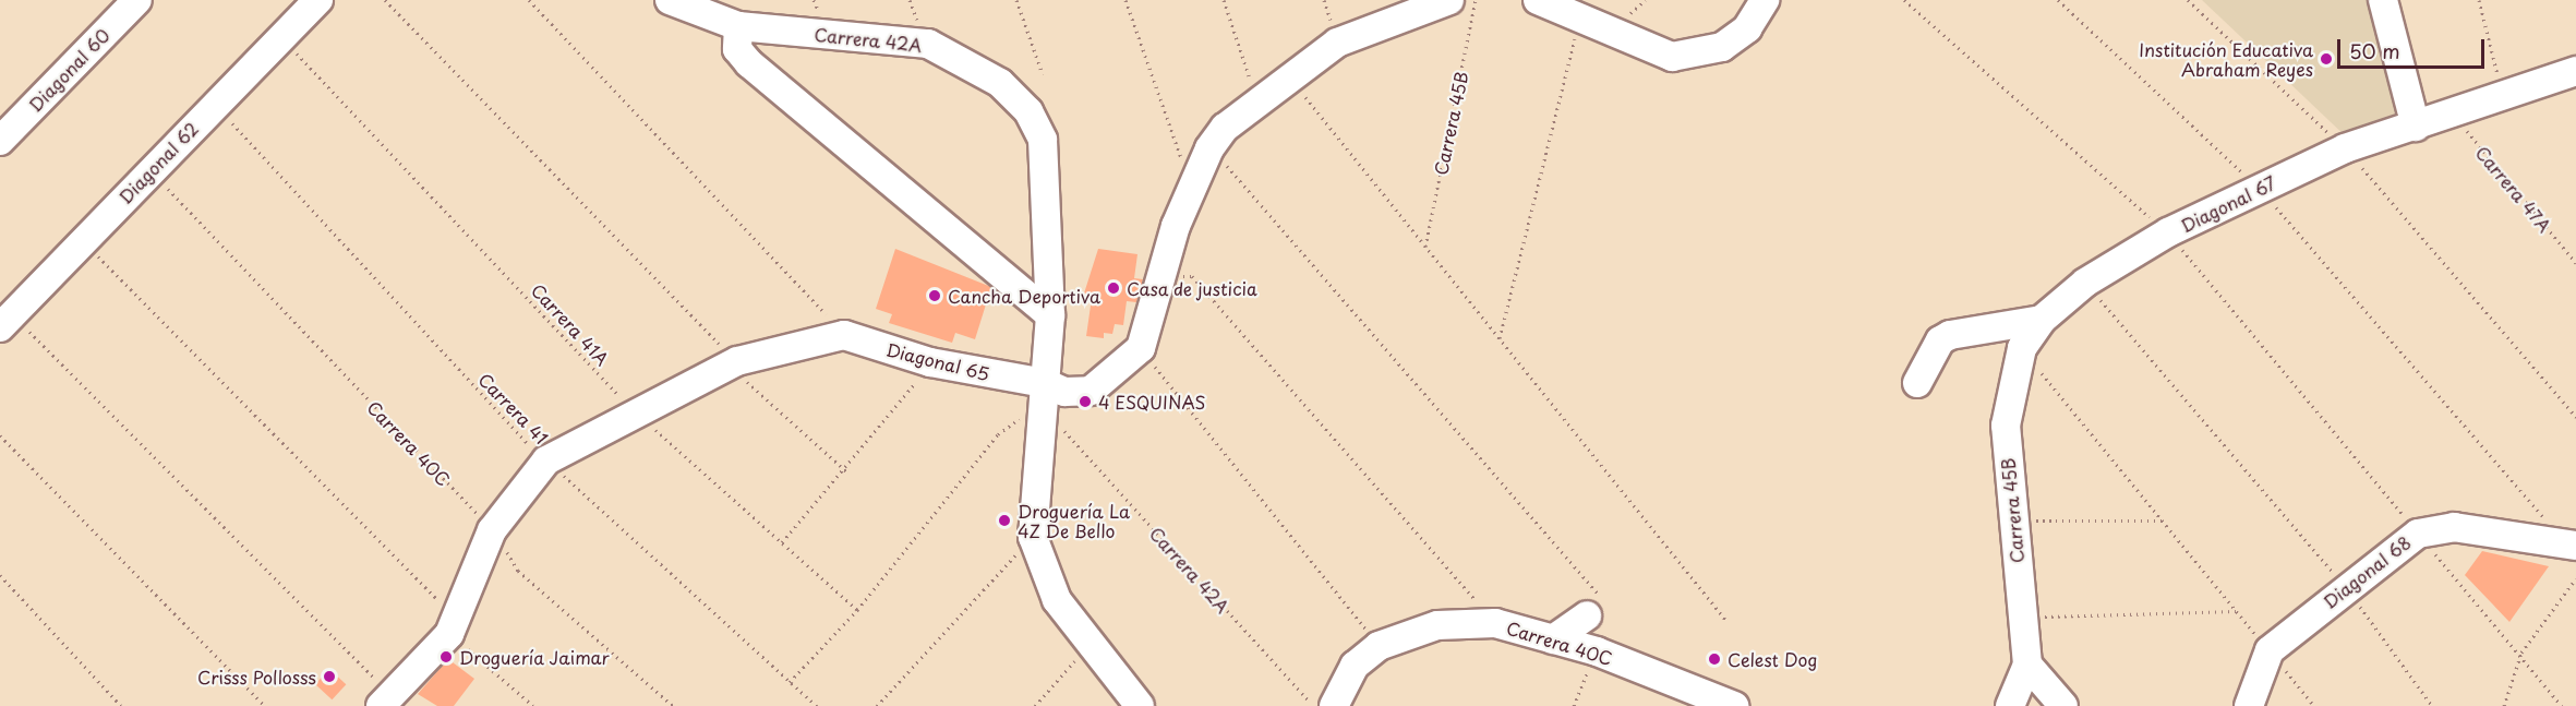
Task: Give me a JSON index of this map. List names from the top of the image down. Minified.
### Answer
{"streets":{"street":["Carrera 42A","Diagonal 60","Carrera 45B","Diagonal 62","Diagonal 67","Diagonal 65","Carrera 40C","Diagonal 68"],"path":["Carrera 47A","Carrera 41A","Carrera 41"]},"crossings":[["Carrera 42A","Diagonal 65"],["Carrera 45B","Diagonal 67"],["Diagonal 62","Carrera 41A"],["Diagonal 62","Carrera 41"],["Diagonal 62","Carrera 40C"],["Carrera 47A","Diagonal 67"]],"places":["Institución Educativa Abraham Reyes","Casa de justicia","Cancha Deportiva","4 ESQUINAS","Droguería La 4Z De Bello","Droguería Jaimar","Celest Dog","Crisss Pollosss"],"scale_bar":"50 m"}
